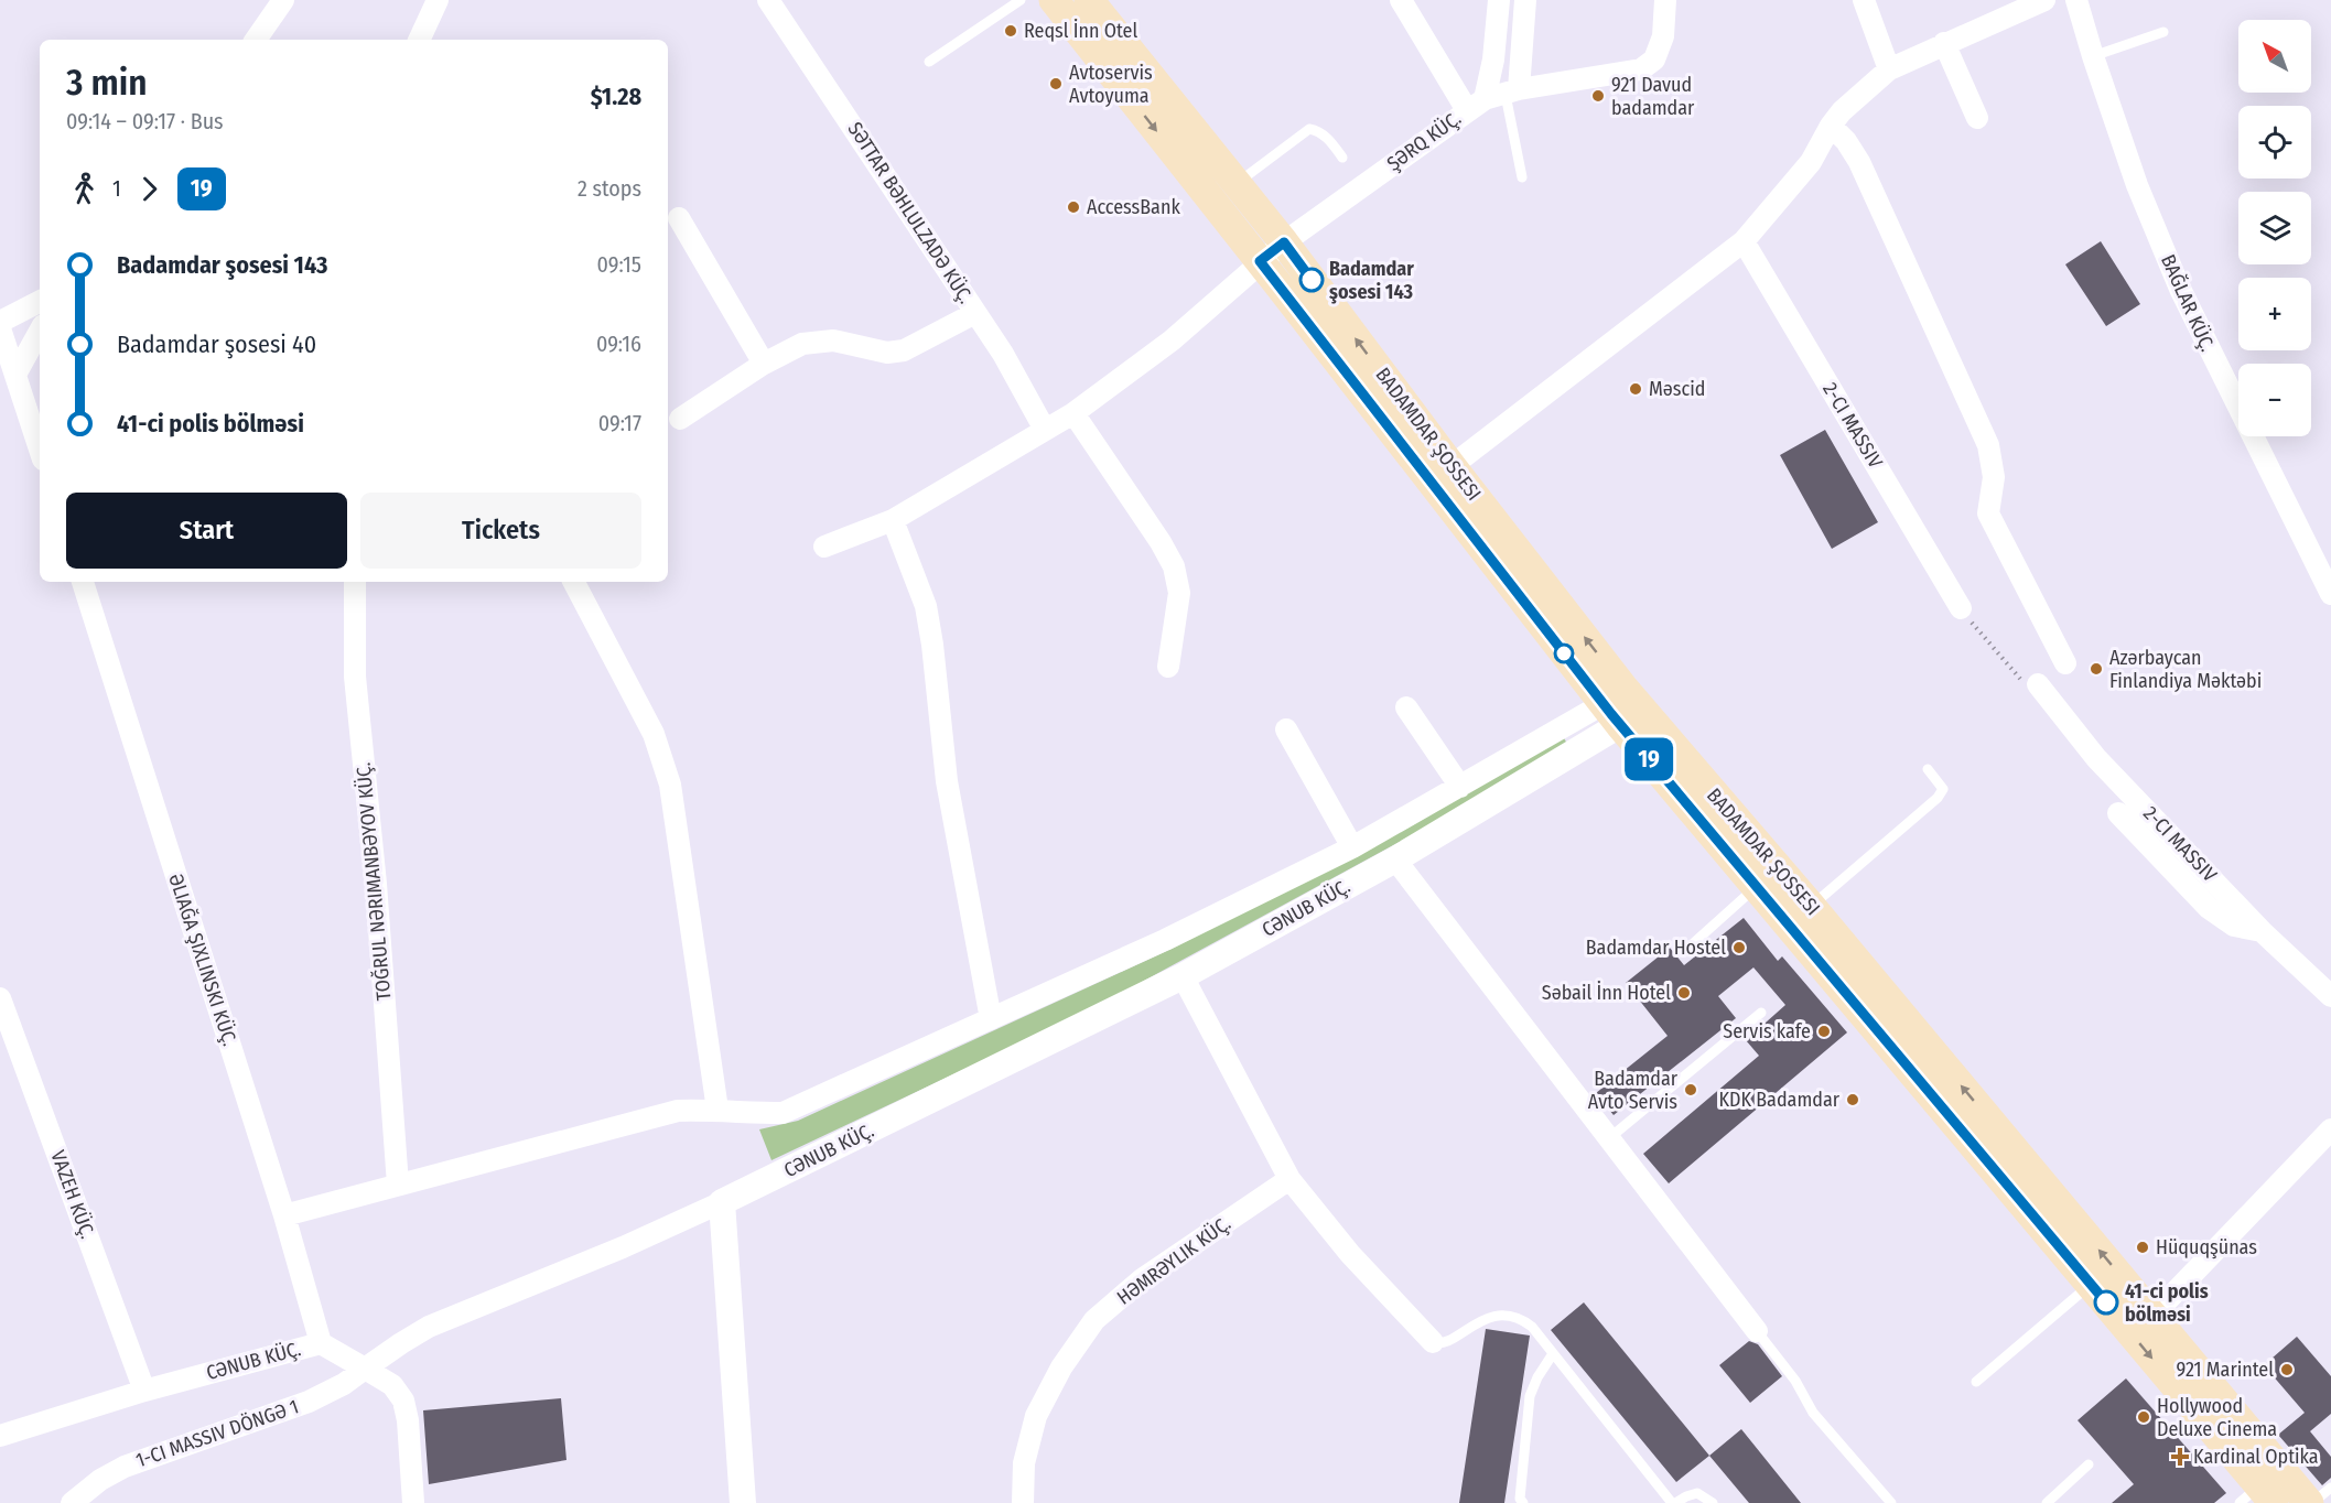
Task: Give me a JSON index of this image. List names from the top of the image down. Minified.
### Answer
{"streets":{"main road":["BADAMDAR ŞOSSESI"],"street":["ŞƏRQ KÜÇ.","SƏTTAR BƏHLULZADƏ KÜÇ.","BAĞLAR KÜÇ.","2-CI MASSIV","TOĞRUL NƏRIMANBƏYOV KÜÇ.","CƏNUB KÜÇ.","VAZEH KÜÇ.","HƏMRƏYLIK KÜÇ.","1-CI MASSIV DÖNGƏ 1"]},"crossings":[["ŞƏRQ KÜÇ.","SƏTTAR BƏHLULZADƏ KÜÇ."],["ŞƏRQ KÜÇ.","BADAMDAR ŞOSSESI"],["BADAMDAR ŞOSSESI","CƏNUB KÜÇ."],["TOĞRUL NƏRIMANBƏYOV KÜÇ.","CƏNUB KÜÇ."],["CƏNUB KÜÇ.","VAZEH KÜÇ."],["CƏNUB KÜÇ.","1-CI MASSIV DÖNGƏ 1"]],"places":{"other":["Reqsl İnn Otel","Avtoservis Avtoyuma","921 Davud badamdar","AccessBank","Badamdar şosesi 143","Məscid","Azərbaycan Finlandiya Məktəbi","Badamdar Hostel","Səbail İnn Hotel","Servis kafe","Badamdar Avto Servis","KDK Badamdar","Hüquqşünas","41-ci polis bölməsi","921 Marintel","Hollywood Deluxe Cinema"],"health":["Kardinal Optika"]},"lines":["bus line 19"],"north":"top left","page":{"on_map":"19","map_buttons":["+","−"],"heading":["3 min","09:14 – 09:17 · Bus","$1.28"],"legs":["1","19","2 stops"],"list":[{"name":"Badamdar şosesi 143","value":"09:15"},{"name":"Badamdar şosesi 40","value":"09:16"},{"name":"41-ci polis bölməsi","value":"09:17"}],"buttons":["Start","Tickets"]}}
